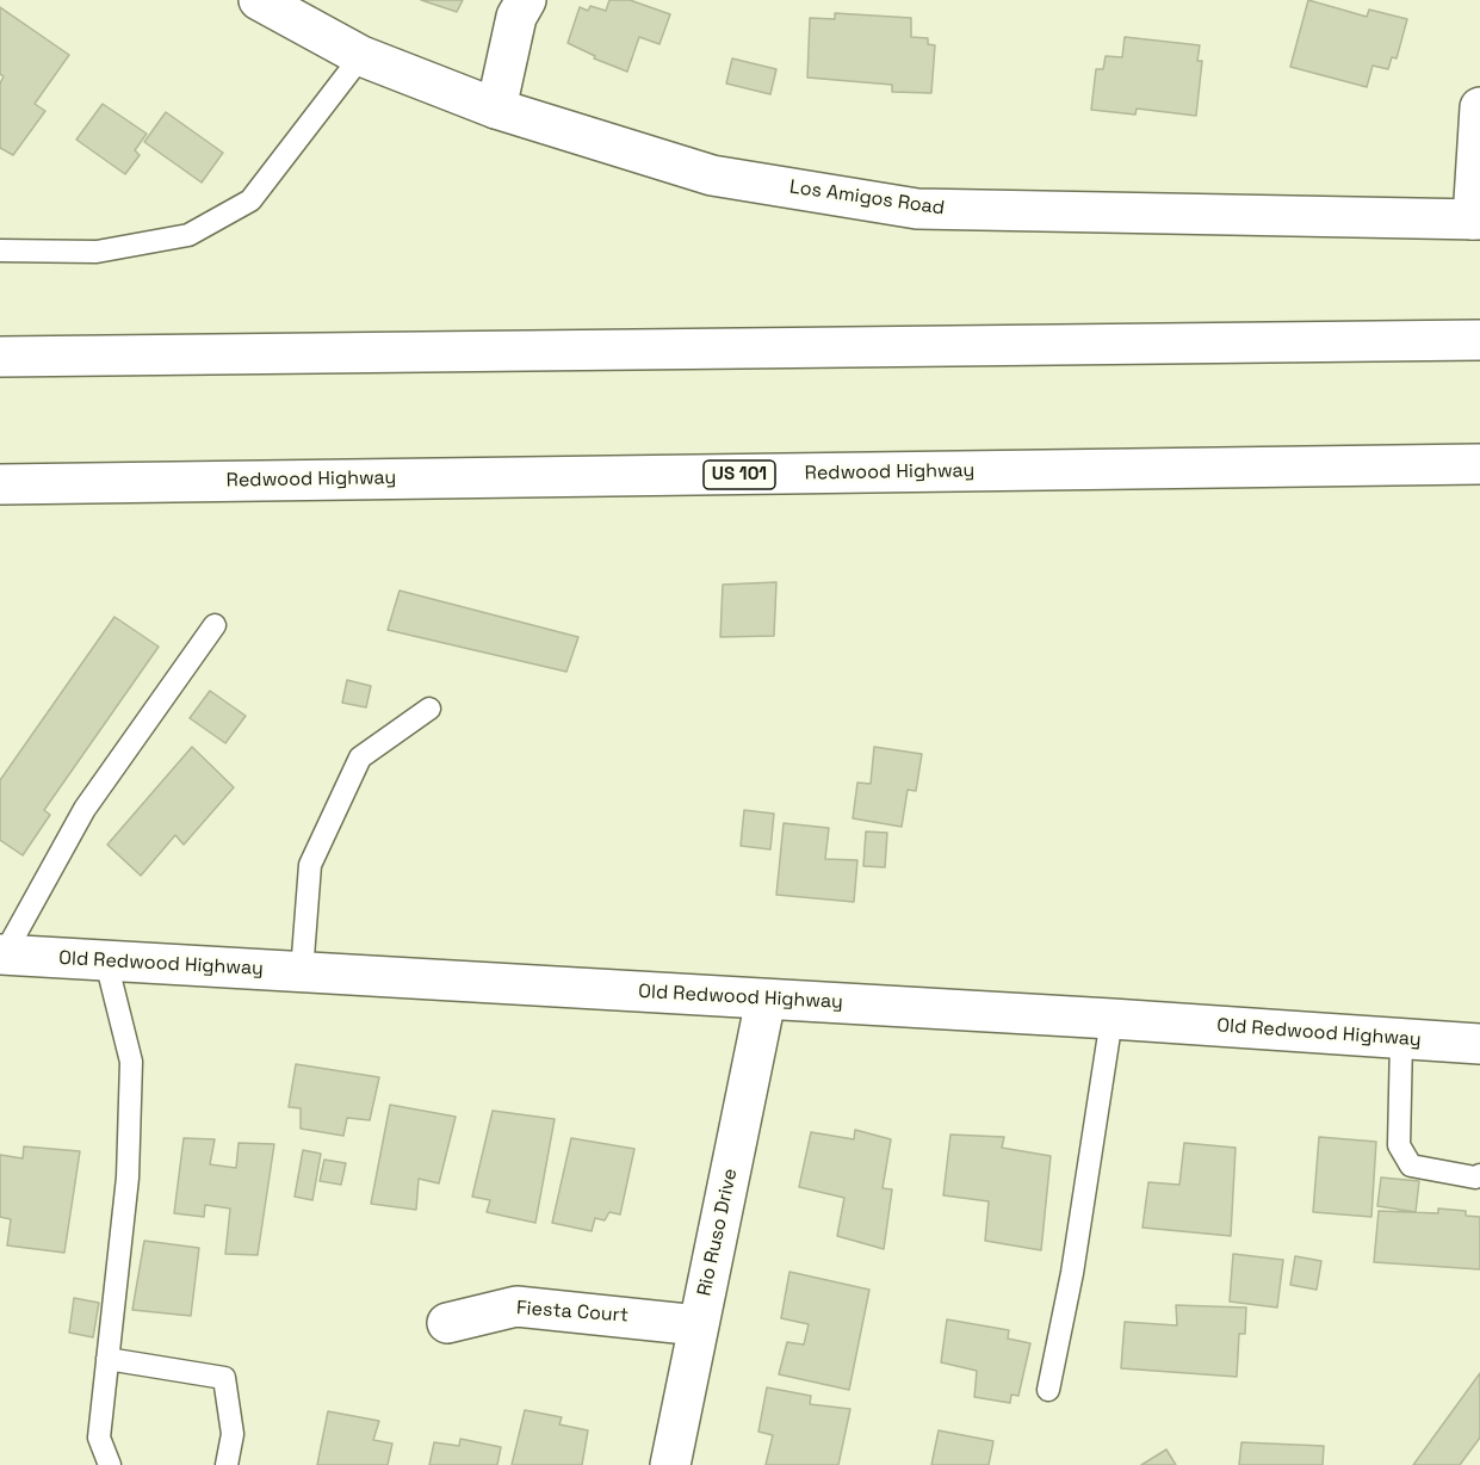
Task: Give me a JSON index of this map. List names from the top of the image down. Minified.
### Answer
{"streets":{"main road":["Los Amigos Road","Redwood Highway","US 101","Old Redwood Highway","Rio Ruso Drive","Fiesta Court"]},"crossings":[["Old Redwood Highway","Rio Ruso Drive"],["Rio Ruso Drive","Fiesta Court"]]}
